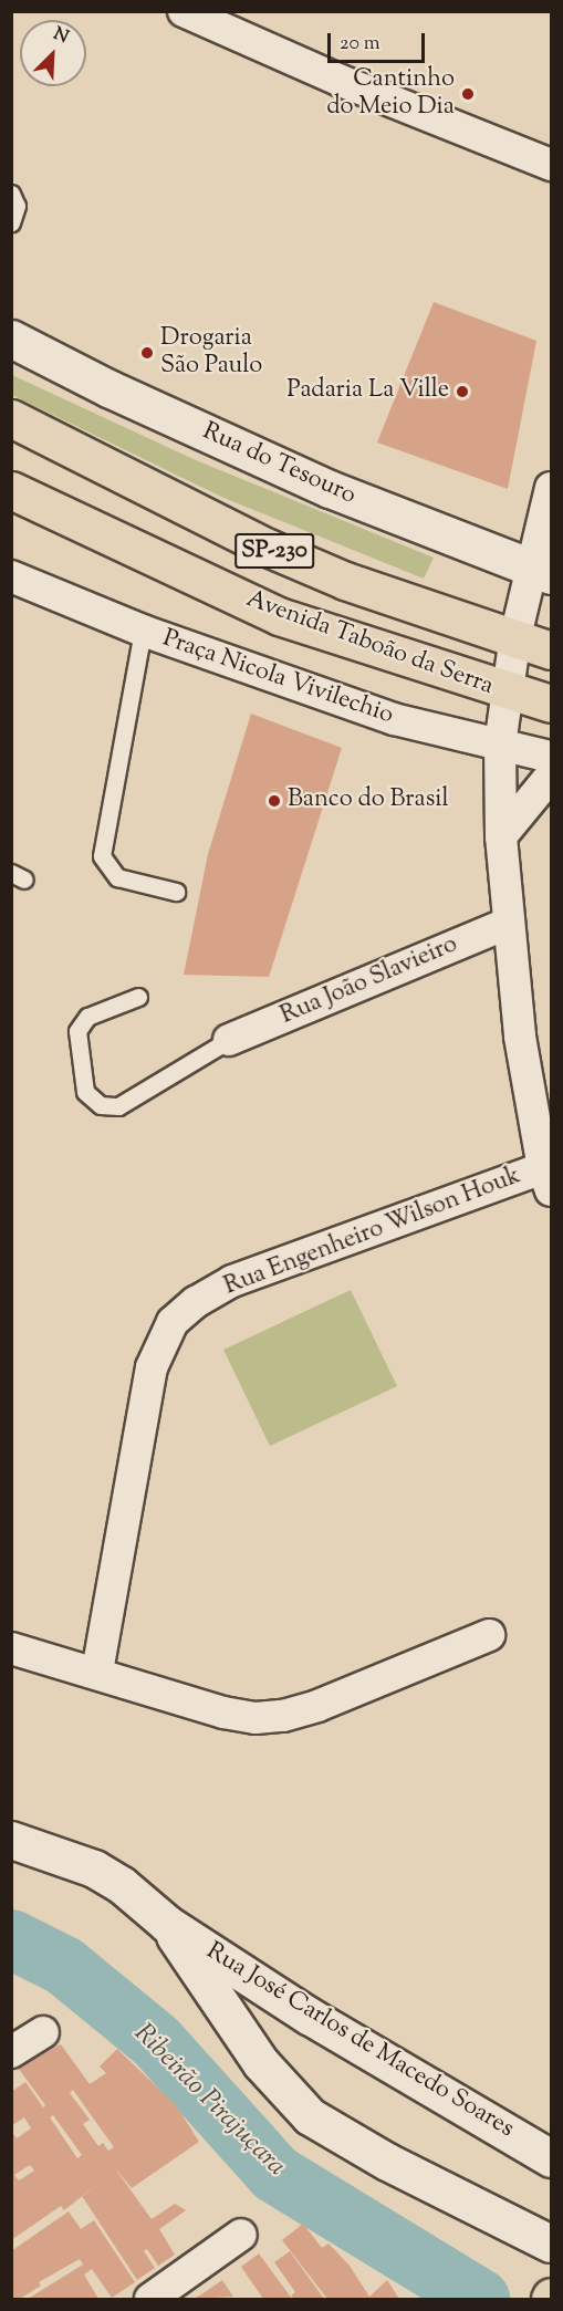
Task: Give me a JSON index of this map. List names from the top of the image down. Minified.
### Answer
{"streets":{"highway":["SP-230","Avenida Taboão da Serra"],"street":["Rua do Tesouro","Praça Nicola Vivilechio","Rua João Slavieiro","Rua Engenheiro Wilson Houk","Rua José Carlos de Macedo Soares"]},"water":["Ribeirão Pirajuçara"],"places":["Cantinho do Meio Dia","Drogaria São Paulo","Padaria La Ville","Banco do Brasil"],"scale_bar":"20 m","north":"top right"}
